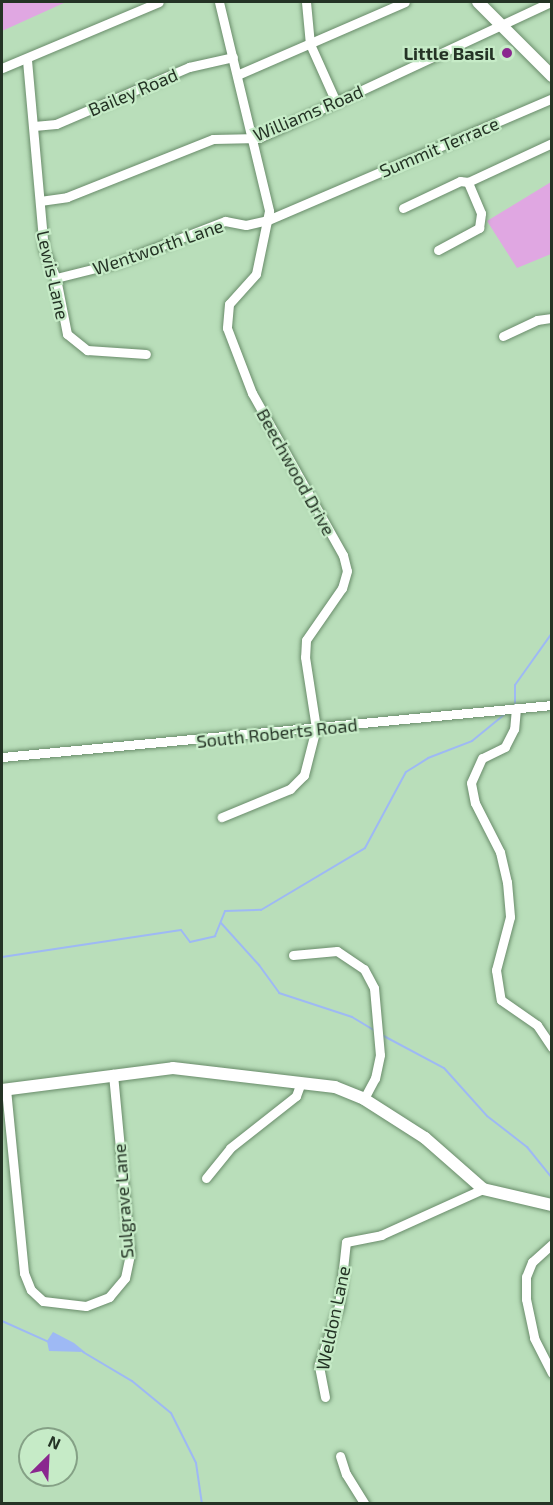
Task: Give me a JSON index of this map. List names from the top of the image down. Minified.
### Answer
{"streets":{"street":["Bailey Road","Williams Road","Summit Terrace","Wentworth Lane","Lewis Lane","Beechwood Drive","South Roberts Road","Sulgrave Lane","Weldon Lane"]},"crossings":[["Bailey Road","Lewis Lane"],["Williams Road","Lewis Lane"],["Summit Terrace","Wentworth Lane"],["Wentworth Lane","Lewis Lane"],["Wentworth Lane","Beechwood Drive"],["Beechwood Drive","South Roberts Road"]],"places":["Little Basil"],"north":"top right"}
